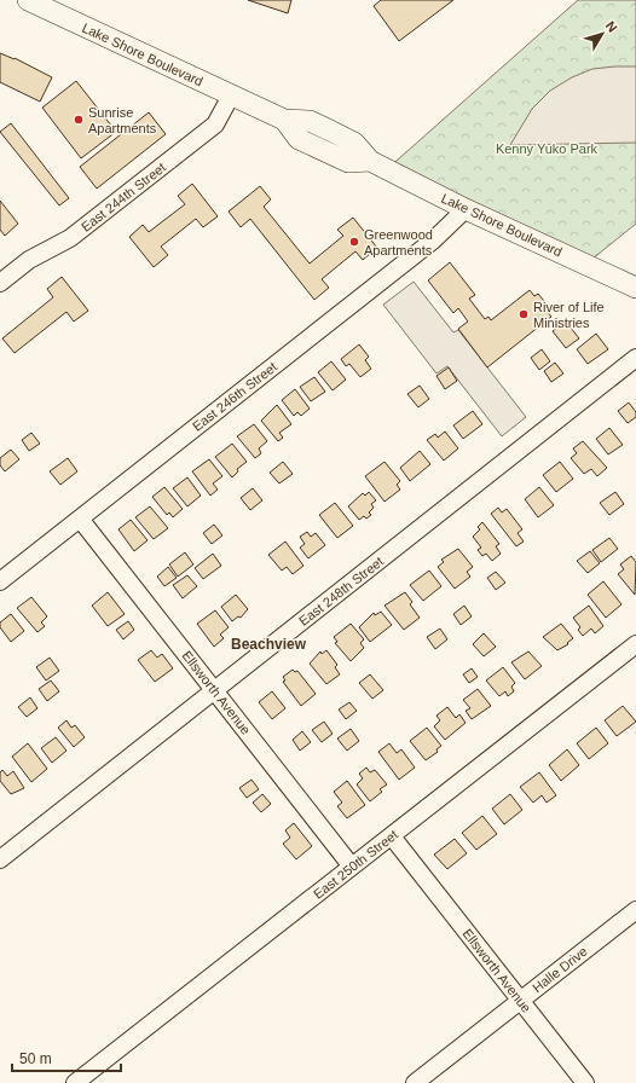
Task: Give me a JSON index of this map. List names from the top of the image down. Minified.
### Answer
{"streets":{"main road":["Lake Shore Boulevard"],"street":["East 244th Street","East 246th Street","East 248th Street","Ellsworth Avenue","East 250th Street","Halle Drive"]},"crossings":[["Lake Shore Boulevard","East 244th Street"],["Lake Shore Boulevard","East 246th Street"],["East 246th Street","Ellsworth Avenue"],["East 248th Street","Ellsworth Avenue"],["Ellsworth Avenue","East 250th Street"],["Ellsworth Avenue","Halle Drive"]],"districts":["Beachview"],"parks":["Kenny Yuko Park"],"places":["Sunrise Apartments","Greenwood Apartments","River of Life Ministries"],"scale_bar":"50 m","north":"top right"}
